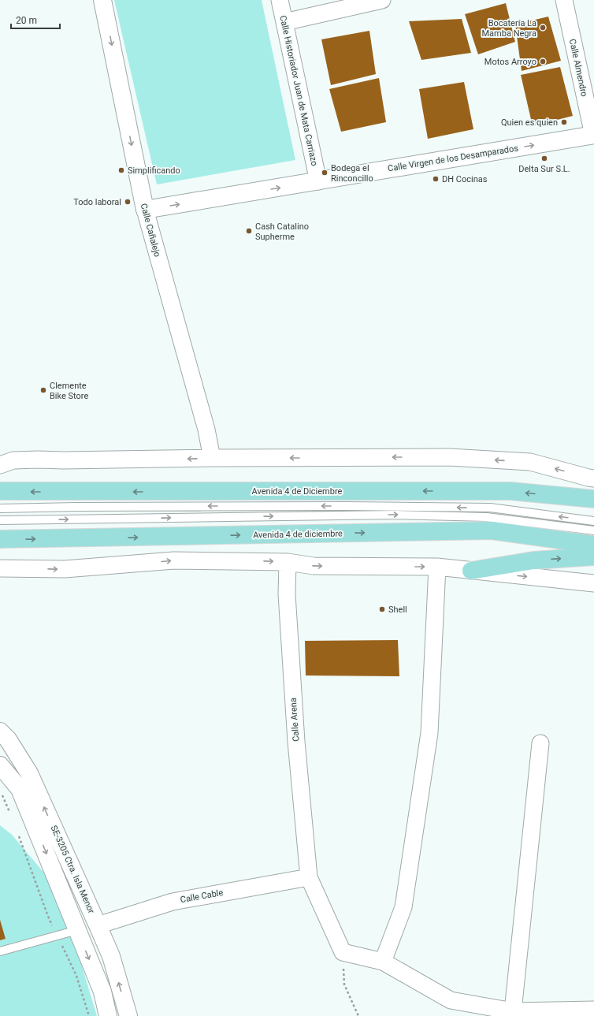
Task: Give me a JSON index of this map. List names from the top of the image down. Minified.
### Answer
{"streets":{"main road":["Avenida 4 de Diciembre","Avenida 4 de diciembre"],"street":["Calle Almendro","Calle Historiador Juan de Mata Carriazo","Calle Virgen de los Desamparados","Calle Cañalejo","Calle Arena","SE-3205 Ctra. Isla Menor","Calle Cable"]},"crossings":[["Calle Almendro","Calle Virgen de los Desamparados"],["Calle Historiador Juan de Mata Carriazo","Calle Virgen de los Desamparados"],["Calle Virgen de los Desamparados","Calle Cañalejo"],["Calle Arena","Calle Cable"],["SE-3205 Ctra. Isla Menor","Calle Cable"]],"one_way":["Calle Virgen de los Desamparados","Calle Cañalejo","Avenida 4 de Diciembre","Avenida 4 de diciembre"],"places":["Bocatería La Mamba Negra","Motos Arroyo","Quien es quien","Delta Sur S.L.","Simplificando","Bodega el Rinconcillo","DH Cocinas","Todo laboral","Cash Catalino Supherme","Clemente Bike Store","Shell"],"scale_bar":"20 m"}
